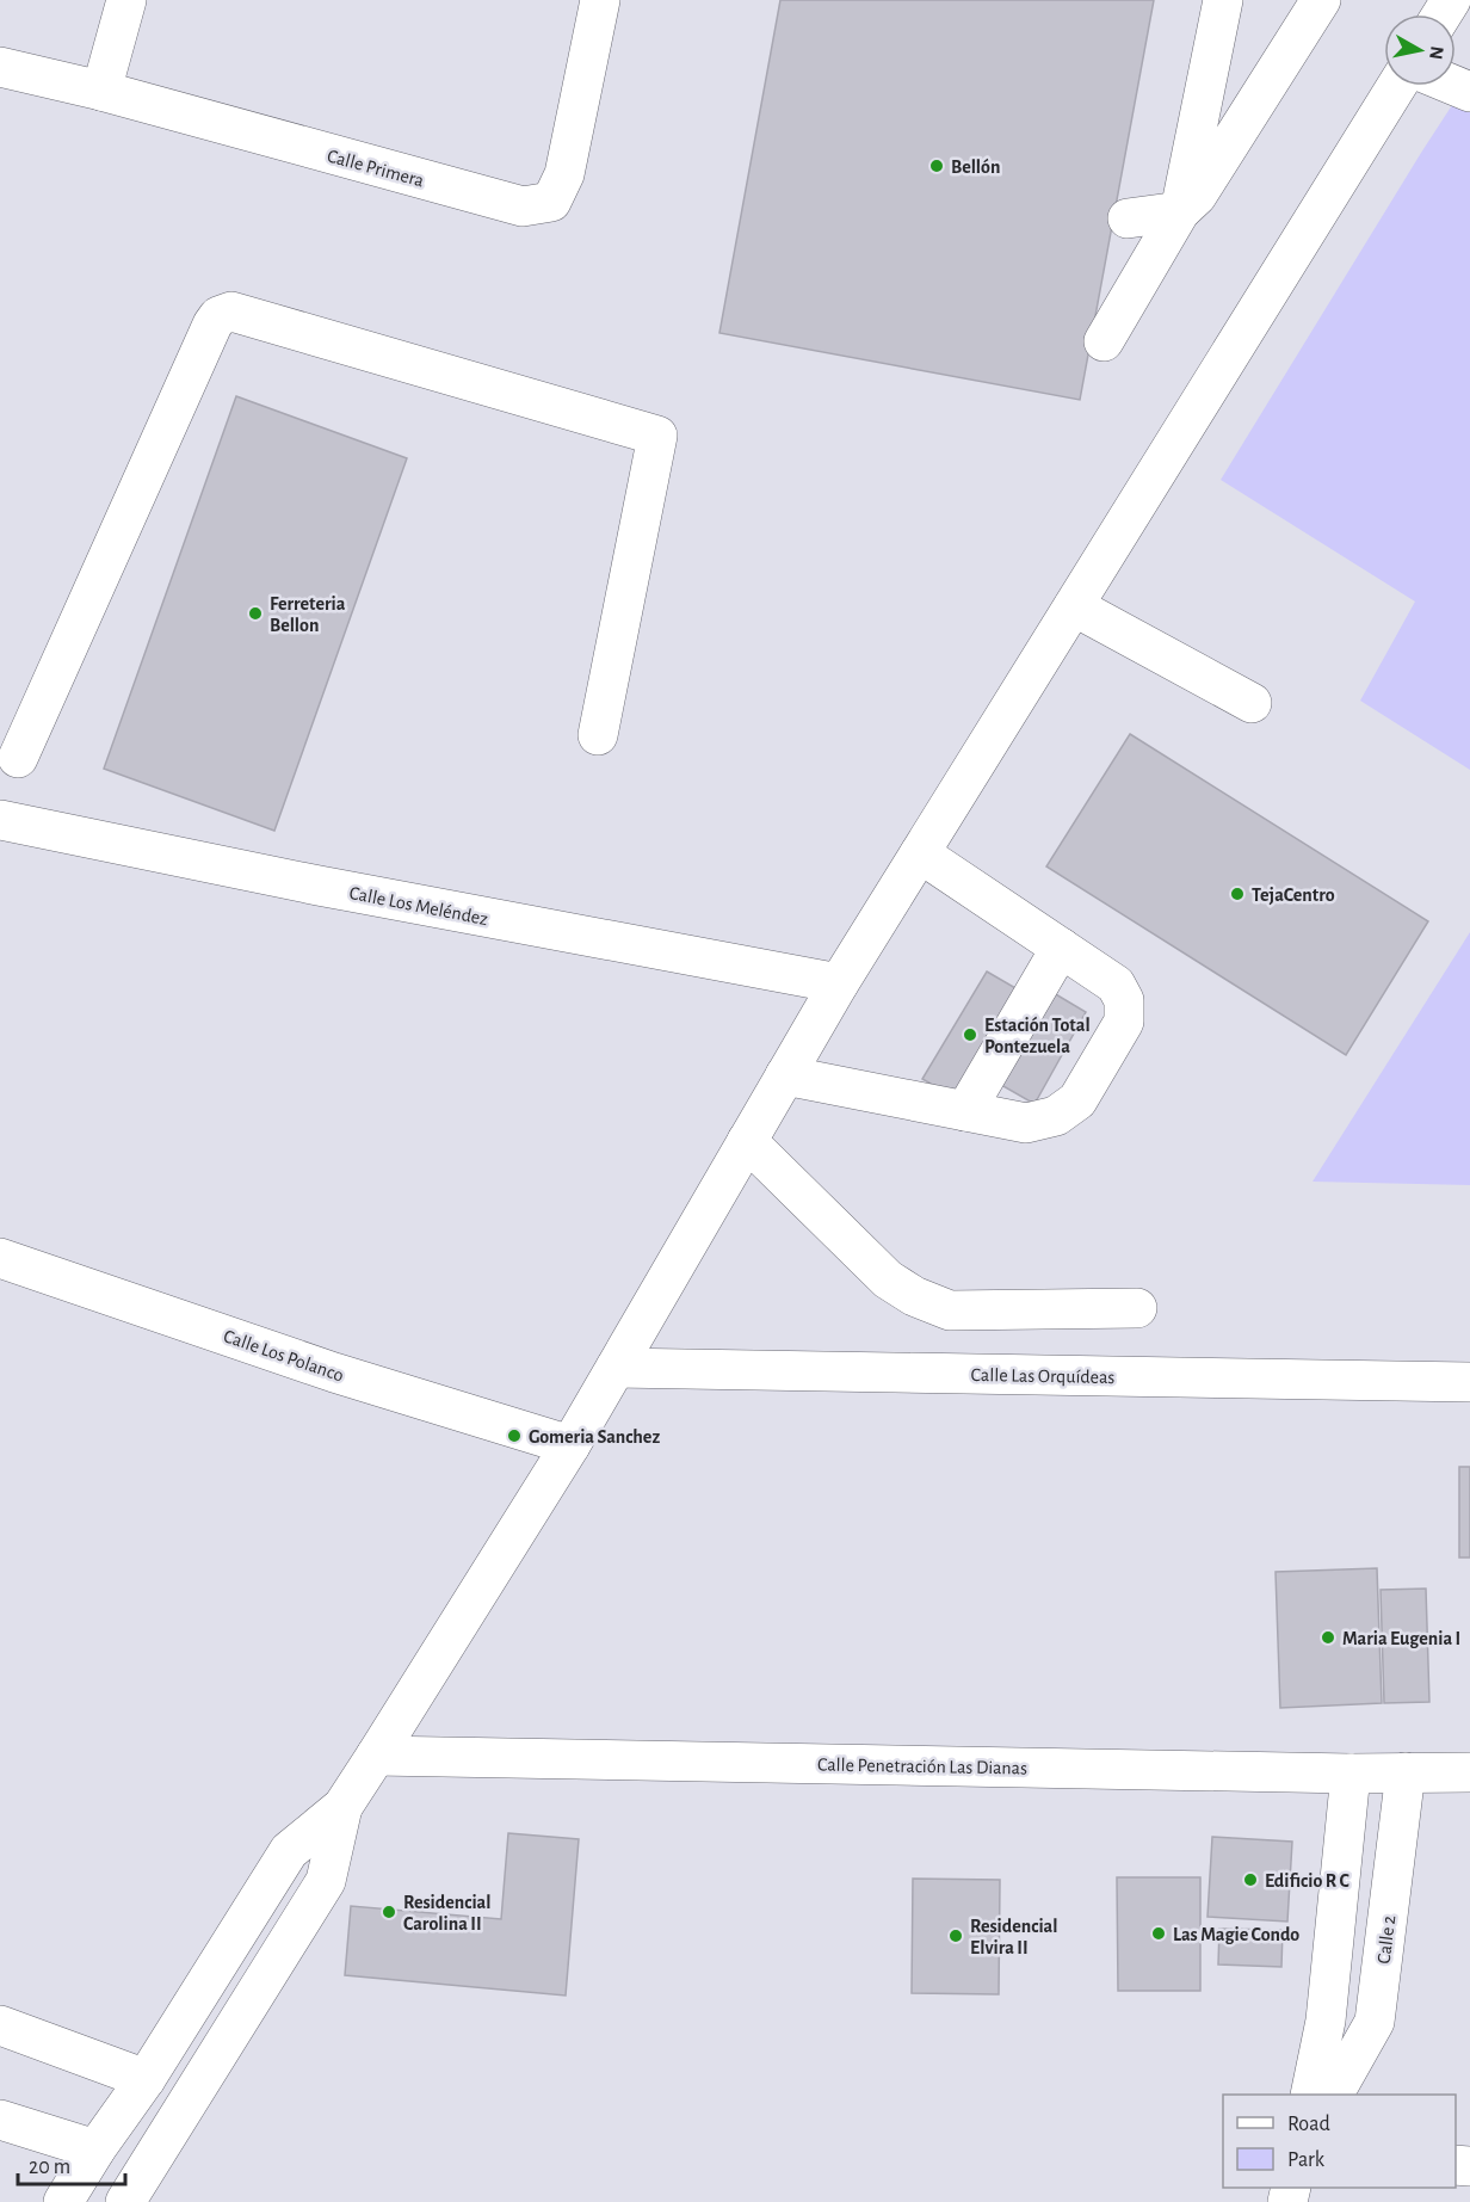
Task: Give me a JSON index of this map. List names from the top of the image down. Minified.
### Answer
{"streets":{"street":["Calle Primera","Calle Los Meléndez","Calle Los Polanco","Calle Las Orquídeas","Calle Penetración Las Dianas","Calle 2"]},"crossings":[["Calle Penetración Las Dianas","Calle 2"]],"places":["Bellón","Ferreteria Bellon","TejaCentro","Estación Total Pontezuela","Gomeria Sanchez","Maria Eugenia I","Edificio R C","Residencial Carolina II","Las Magie Condo","Residencial Elvira II"],"legend":["Road","Park"],"scale_bar":"20 m","north":"right"}
